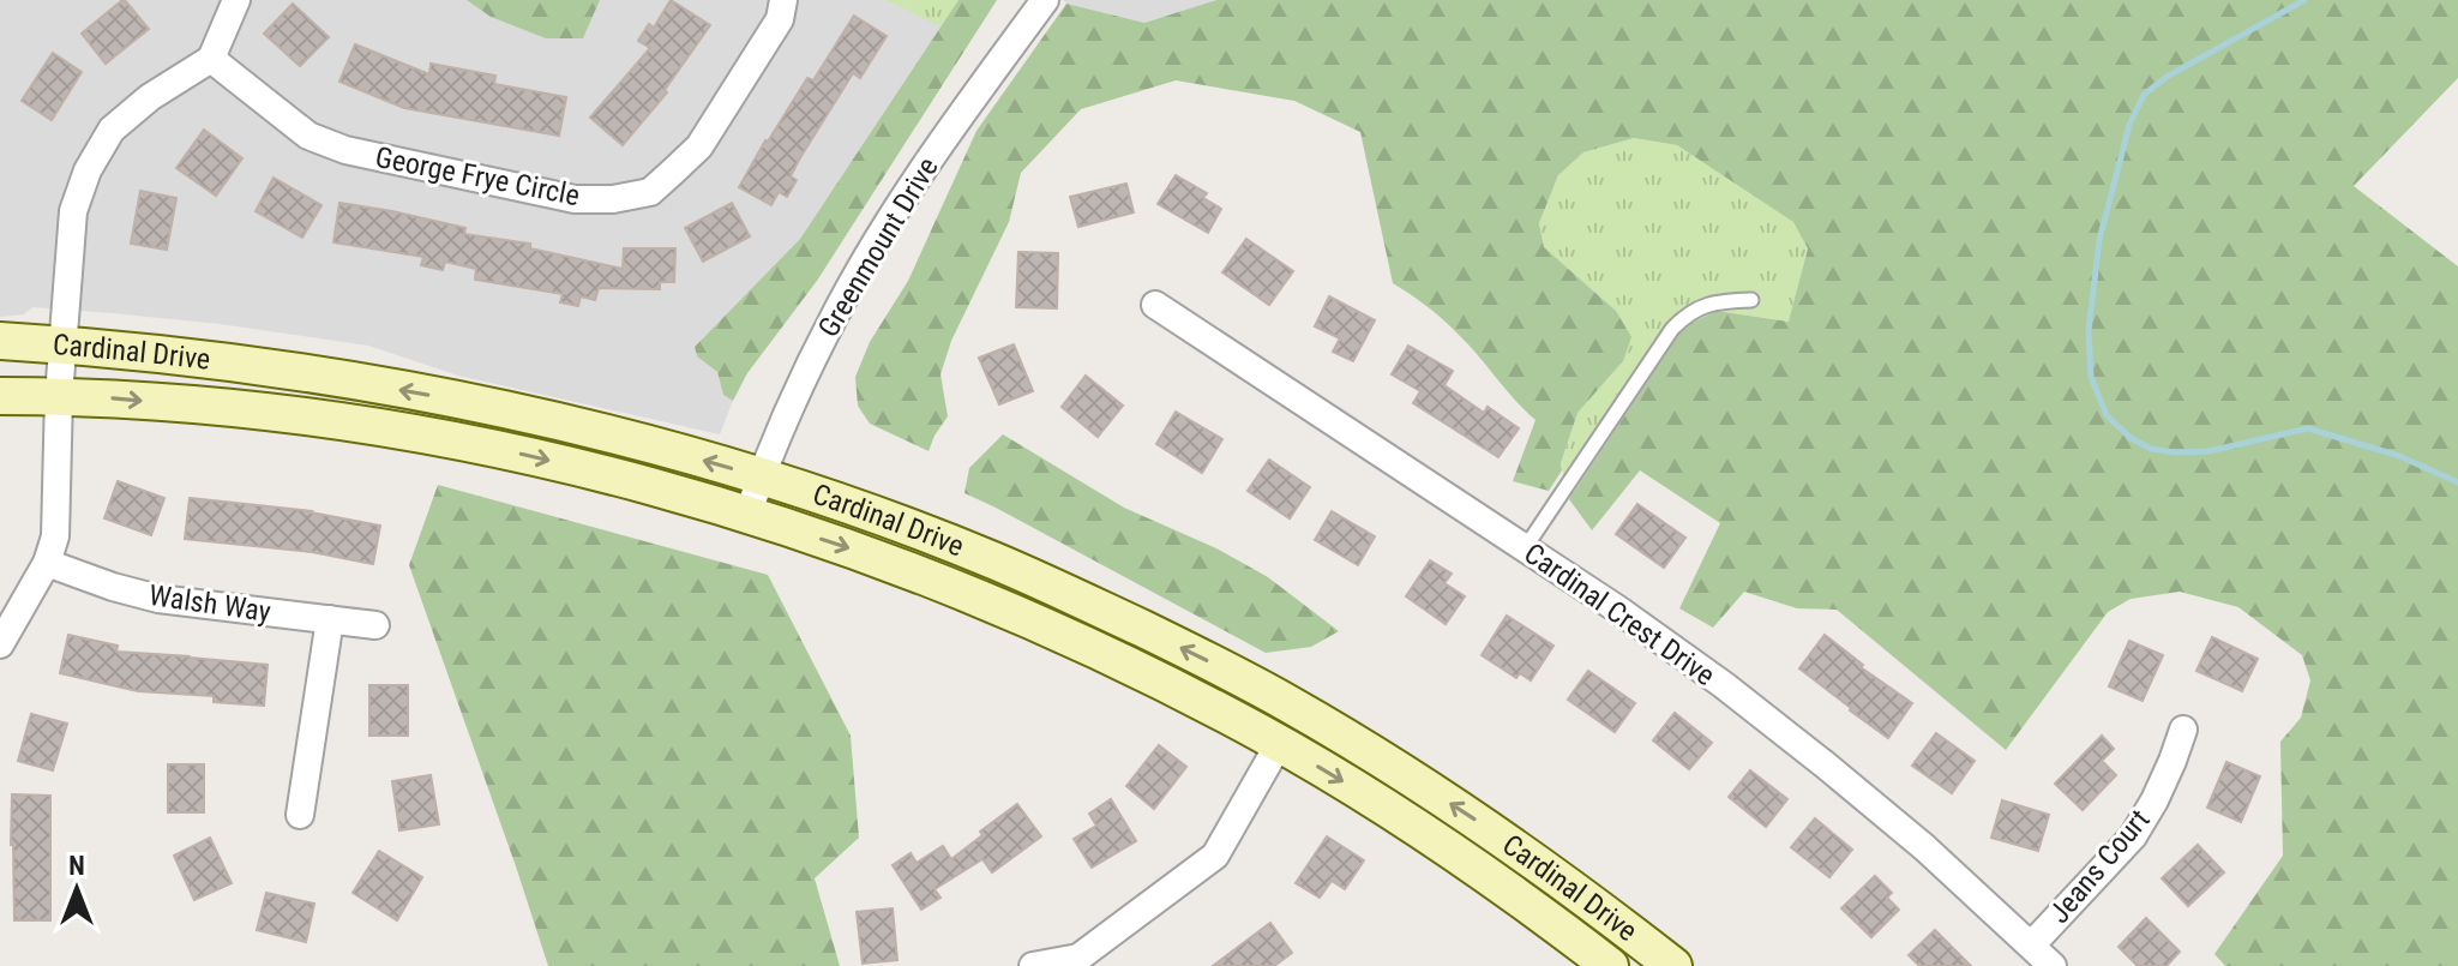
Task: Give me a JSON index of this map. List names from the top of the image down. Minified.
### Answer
{"streets":{"main road":["Cardinal Drive"],"street":["George Frye Circle","Greenmount Drive","Walsh Way","Cardinal Crest Drive","Jeans Court"]},"crossings":[["Greenmount Drive","Cardinal Drive"],["Cardinal Crest Drive","Jeans Court"]],"north":"top"}
